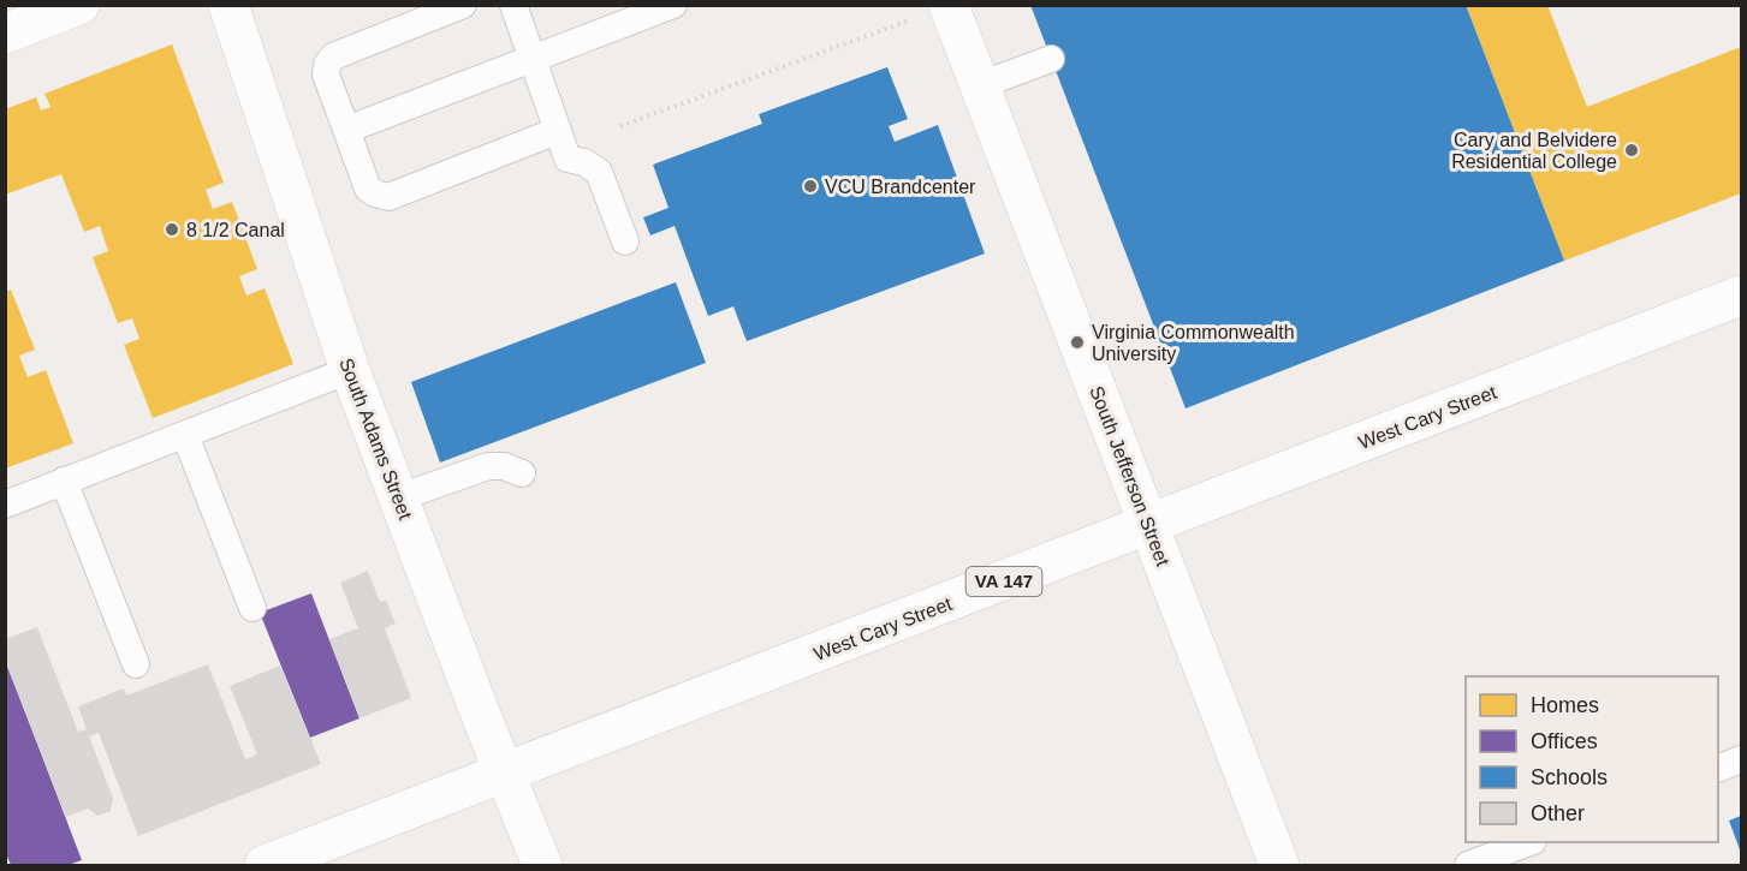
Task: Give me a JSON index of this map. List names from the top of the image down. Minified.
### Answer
{"streets":{"street":["West Cary Street","South Adams Street","South Jefferson Street","VA 147"]},"crossings":[["West Cary Street","South Adams Street"],["West Cary Street","South Jefferson Street"]],"places":["Cary and Belvidere Residential College","VCU Brandcenter","8 1/2 Canal","Virginia Commonwealth University"],"legend":["Homes","Offices","Schools","Other"]}
